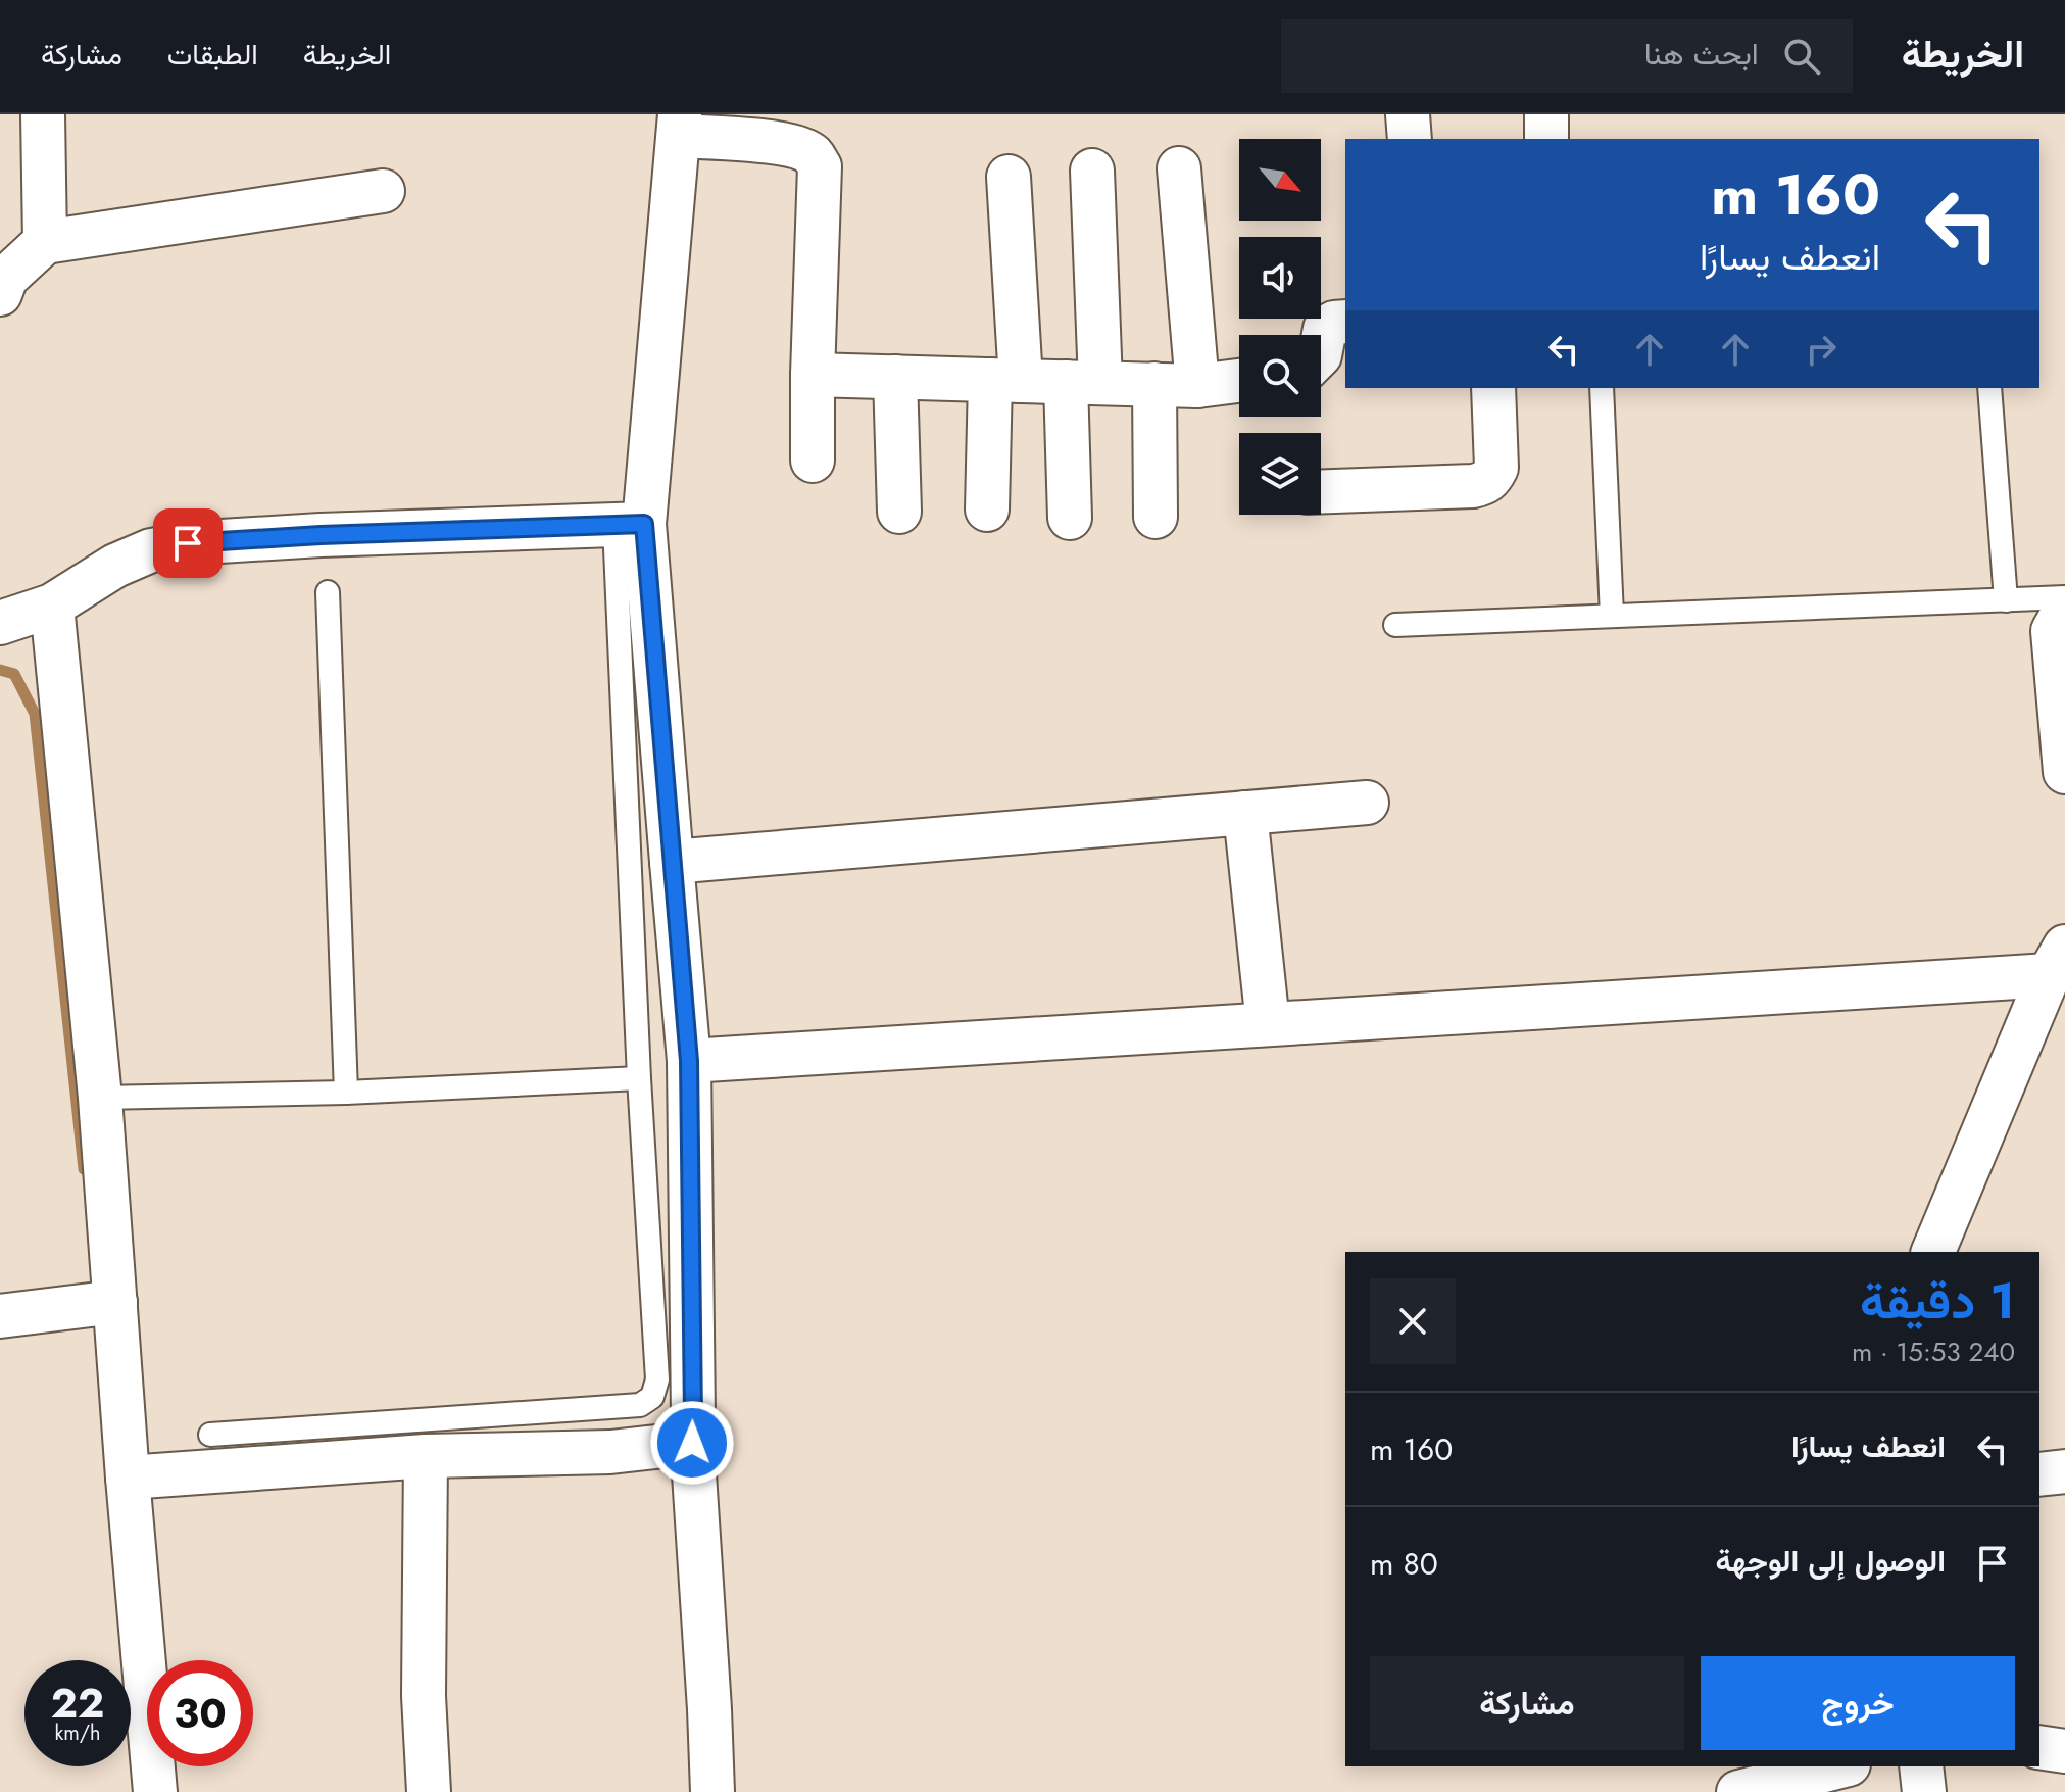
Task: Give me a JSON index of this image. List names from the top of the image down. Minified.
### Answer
{"north":"bottom right","page":{"header":"الخريطة","search":"ابحث هنا","nav":["الخريطة","الطبقات","مشاركة"],"turn":["160 m","انعطف يسارًا"],"heading":["1 دقيقة","240 m · 15:53"],"list":[{"name":"انعطف يسارًا","value":"160 m"},{"name":"الوصول إلى الوجهة","value":"80 m"}],"buttons":["خروج","مشاركة"],"speed":"22 km/h","limit":"30"}}
